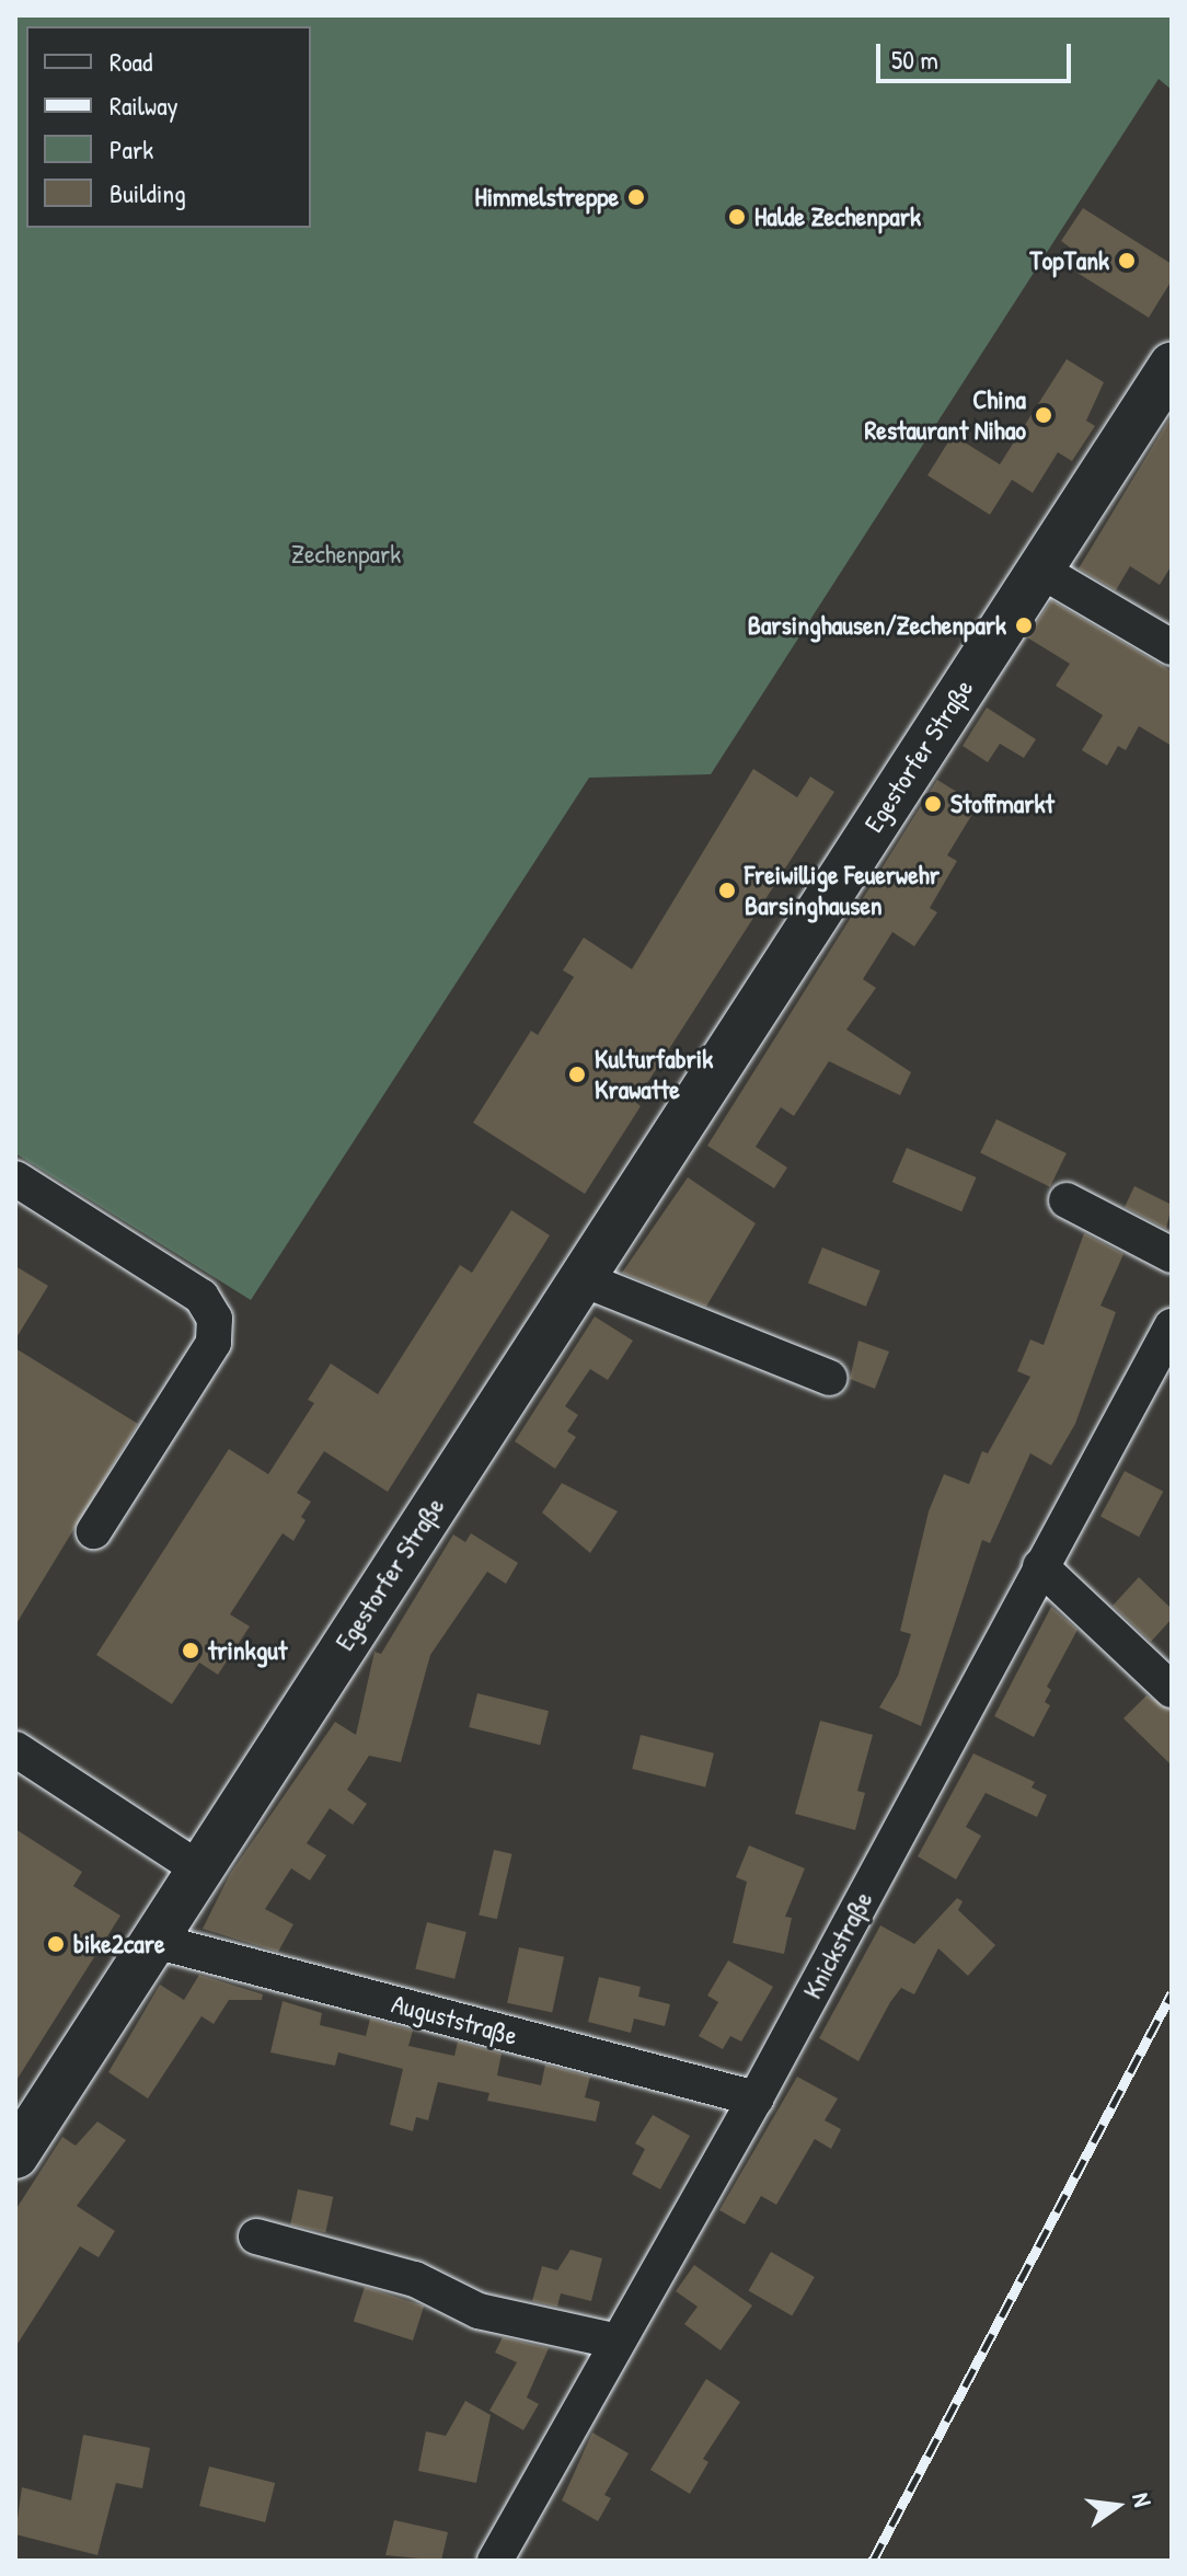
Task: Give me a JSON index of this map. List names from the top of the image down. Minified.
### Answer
{"streets":{"main road":["Egestorfer Straße"],"street":["Knickstraße","Auguststraße"]},"crossings":[["Egestorfer Straße","Auguststraße"],["Knickstraße","Auguststraße"]],"parks":["Zechenpark"],"places":["Himmelstreppe","Halde Zechenpark","TopTank","China Restaurant Nihao","Barsinghausen/Zechenpark","Stoffmarkt","Freiwillige Feuerwehr Barsinghausen","Kulturfabrik Krawatte","trinkgut","bike2care"],"legend":["Road","Railway","Park","Building"],"scale_bar":"50 m","north":"right"}
